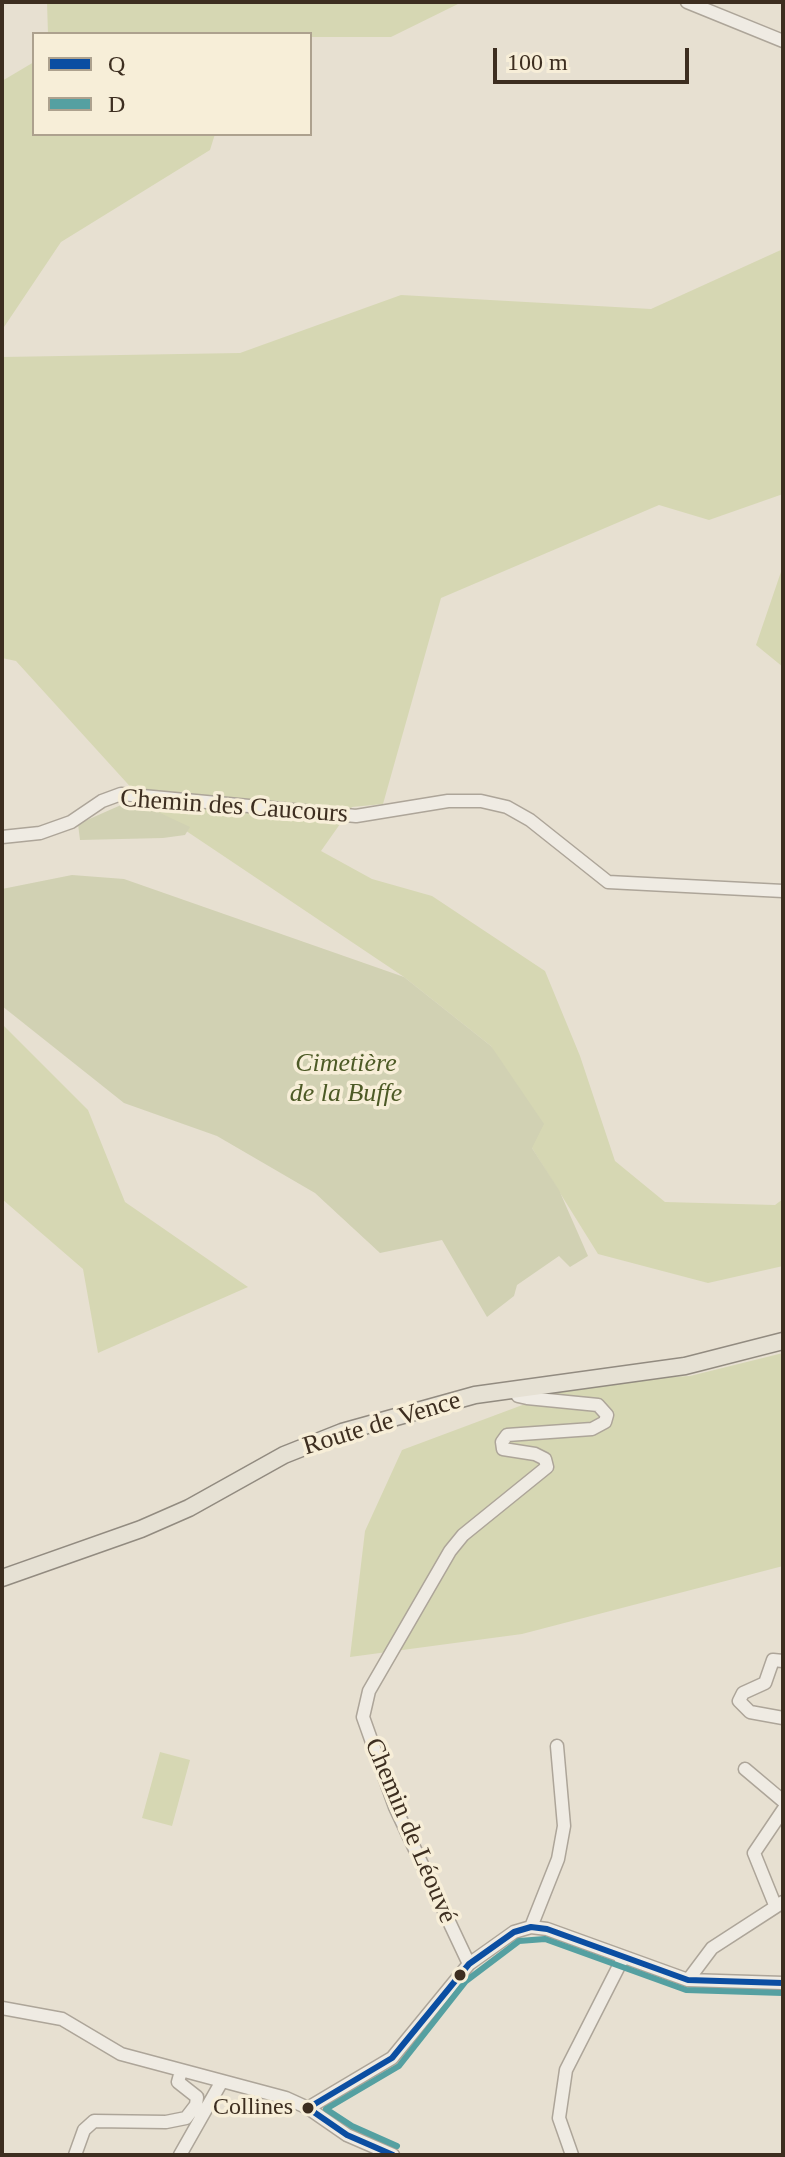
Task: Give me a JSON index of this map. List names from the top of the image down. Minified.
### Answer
{"streets":{"main road":["Route de Vence"],"street":["Chemin des Caucours","Chemin de Léouvé"]},"crossings":[["Route de Vence","Chemin de Léouvé"]],"parks":["Cimetière de la Buffe"],"places":["Collines"],"lines":["transit line Q","transit line D"],"legend":["Q","D"],"scale_bar":"100 m"}
